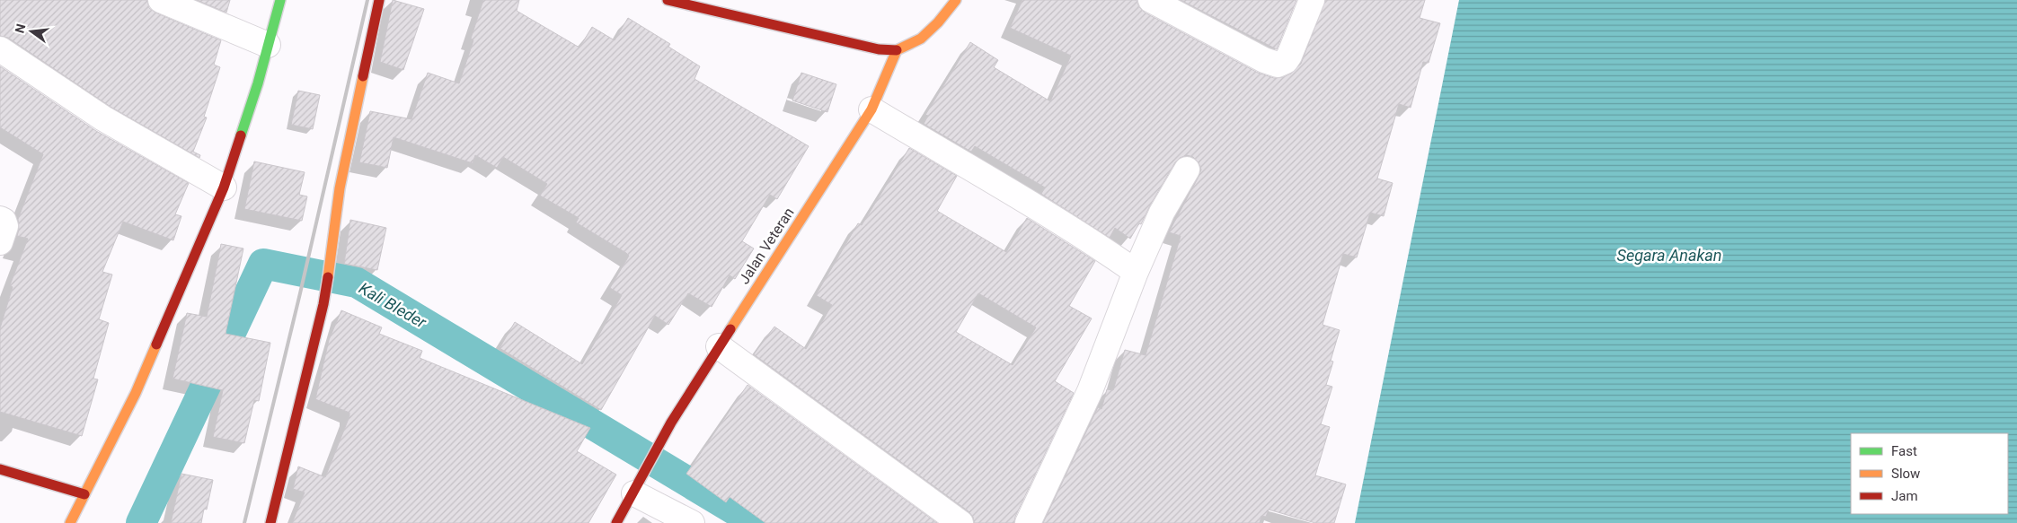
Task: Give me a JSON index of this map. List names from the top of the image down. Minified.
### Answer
{"streets":{"street":["Jalan Veteran"]},"water":["Segara Anakan","Kali Bleder"],"legend":["Fast","Slow","Jam"],"north":"left"}
